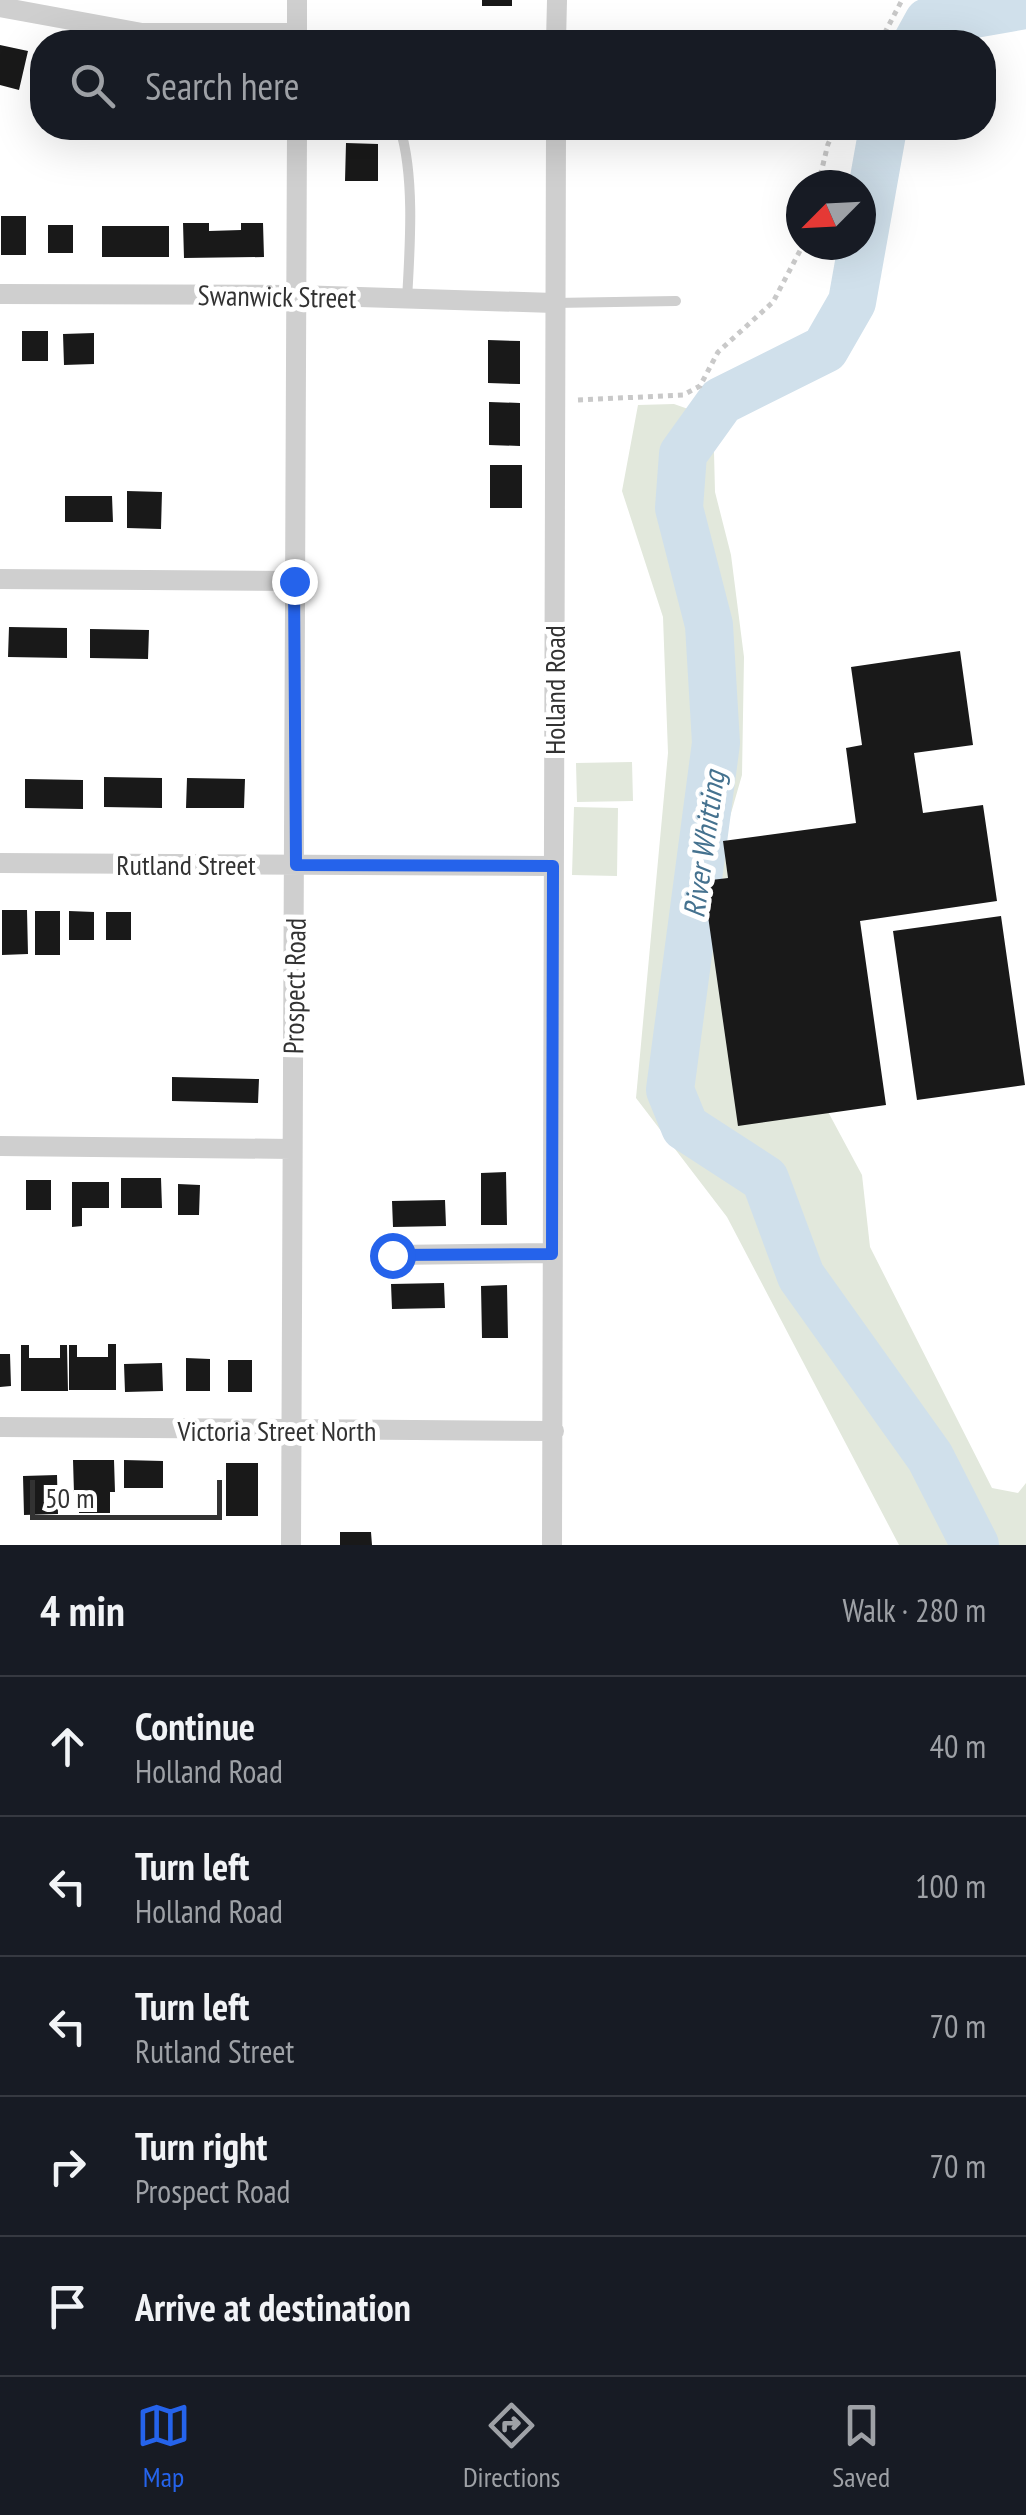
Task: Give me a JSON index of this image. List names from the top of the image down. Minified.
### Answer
{"streets":{"street":["Swanwick Street","Holland Road","Rutland Street","Prospect Road","Victoria Street North"]},"crossings":[["Swanwick Street","Holland Road"],["Swanwick Street","Prospect Road"],["Holland Road","Rutland Street"],["Holland Road","Victoria Street North"],["Rutland Street","Prospect Road"],["Prospect Road","Victoria Street North"]],"water":["River Whitting"],"scale_bar":"50 m","north":"bottom left","page":{"search":"Search here","scale":"50 m","heading":["4 min","Walk · 280 m"],"list":[["Continue","Holland Road","40 m"],["Turn left","Holland Road","100 m"],["Turn left","Rutland Street","70 m"],["Turn right","Prospect Road","70 m"],"Arrive at destination"],"nav":["Map","Directions","Saved"]}}
